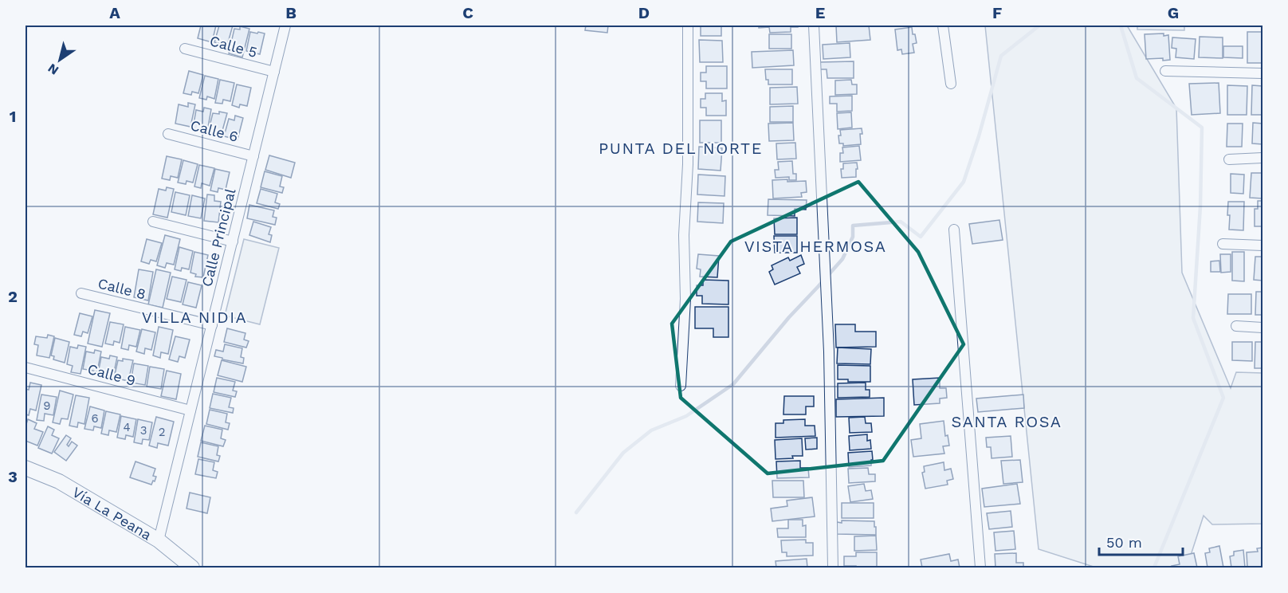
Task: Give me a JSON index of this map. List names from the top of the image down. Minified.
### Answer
{"streets":{"street":["Calle 5","Calle 6","Calle Principal","Calle 8","Calle 9","Vía La Peana"]},"crossings":[["Calle 5","Calle Principal"],["Calle 6","Calle Principal"],["Calle Principal","Calle 8"],["Calle Principal","Calle 9"],["Calle Principal","Vía La Peana"]],"districts":["PUNTA DEL NORTE","VISTA HERMOSA","VILLA NIDIA","SANTA ROSA"],"house_numbers":["9","6","4","3","2"],"scale_bar":"50 m","north":"bottom left","grid":{"columns":["A","B","C","D","E","F","G"],"rows":["1","2","3"]}}
